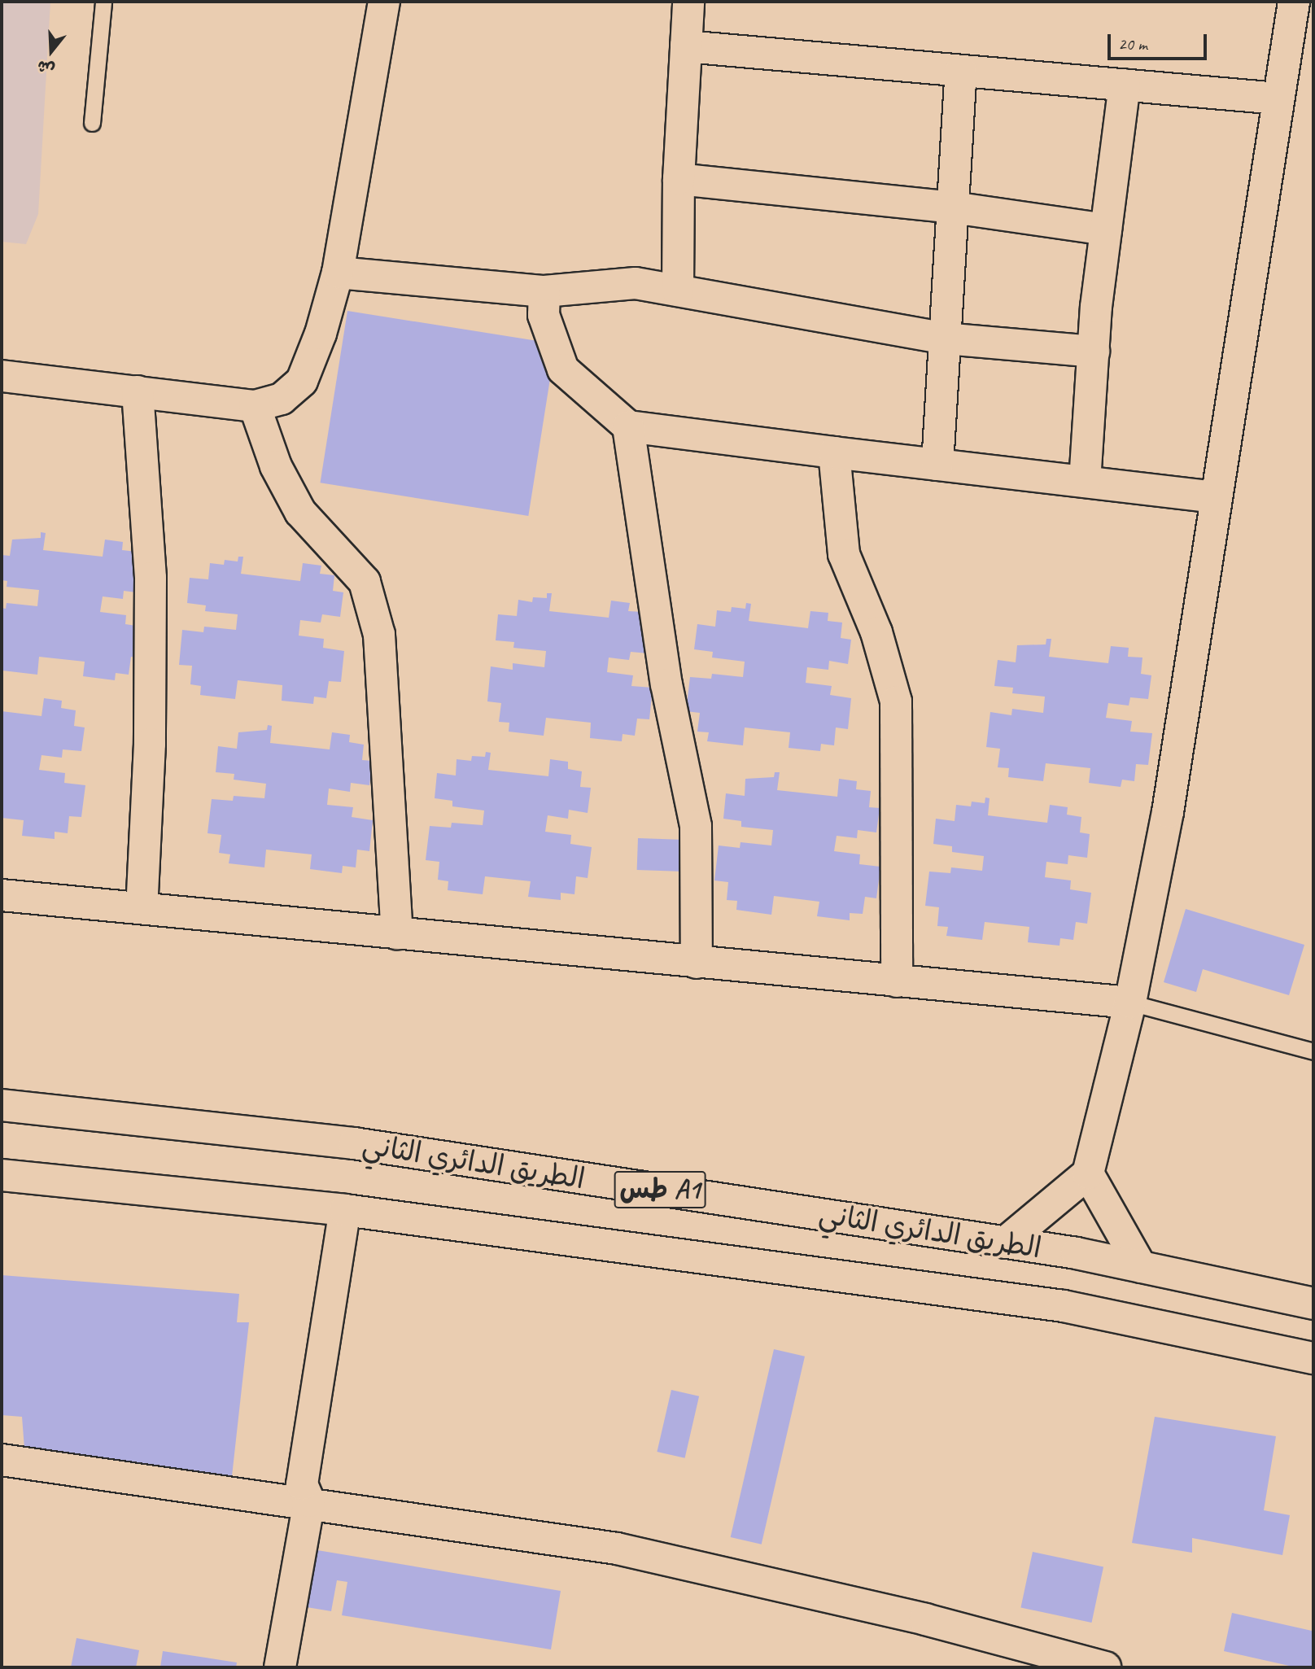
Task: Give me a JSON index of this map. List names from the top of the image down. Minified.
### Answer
{"streets":{"main road":["الطريق الدائري الثاني","طس A1"]},"scale_bar":"20 m","north":"bottom"}
